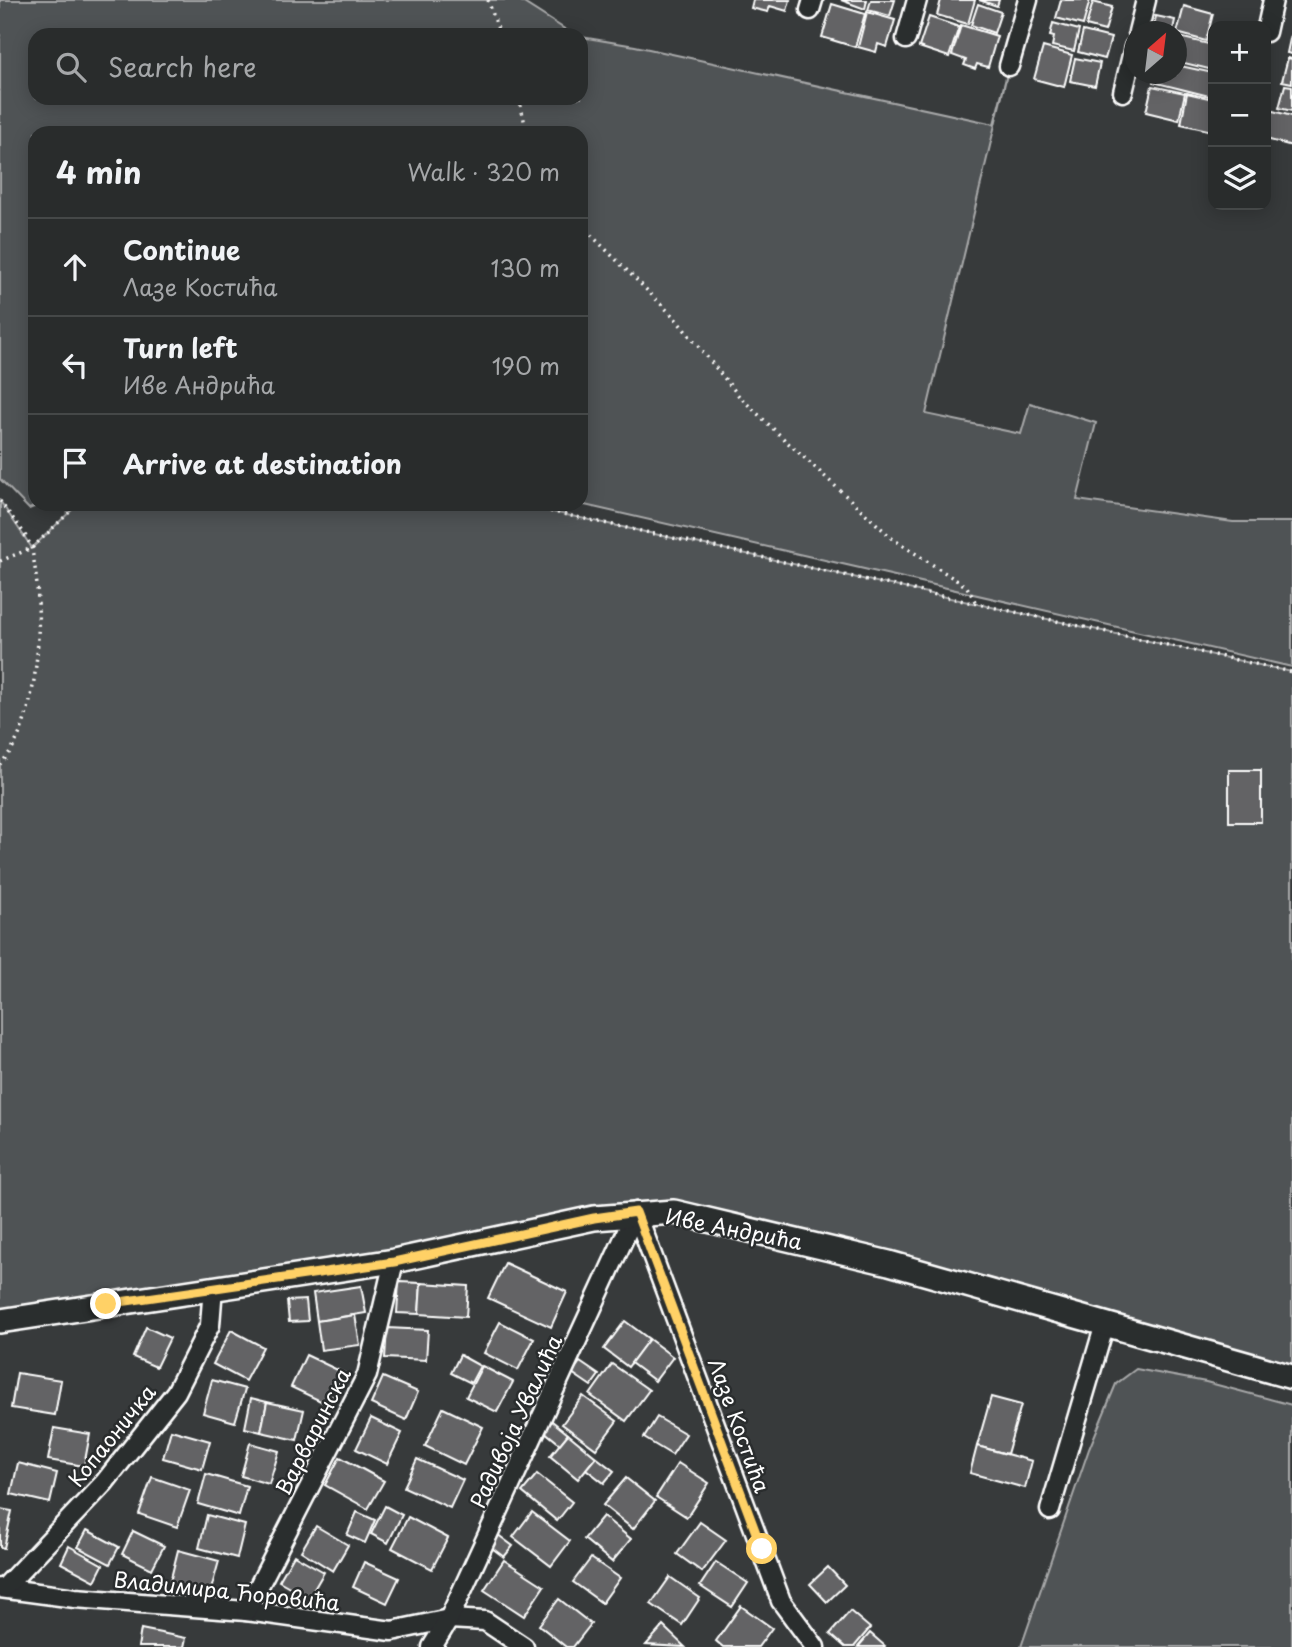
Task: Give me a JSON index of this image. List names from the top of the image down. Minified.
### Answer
{"streets":{"street":["Иве Андрића","Радивоја Увалића","Лазе Костића","Варваринска","Копаоничка","Владимира Ћоровића"]},"crossings":[["Иве Андрића","Радивоја Увалића"],["Иве Андрића","Лазе Костића"],["Иве Андрића","Варваринска"],["Иве Андрића","Копаоничка"],["Радивоја Увалића","Лазе Костића"],["Радивоја Увалића","Владимира Ћоровића"],["Варваринска","Владимира Ћоровића"],["Копаоничка","Владимира Ћоровића"]],"north":"top right","page":{"map_buttons":["+","−"],"search":"Search here","heading":["4 min","Walk · 320 m"],"list":[["Continue","Лазе Костића","130 m"],["Turn left","Иве Андрића","190 m"],"Arrive at destination"]}}
